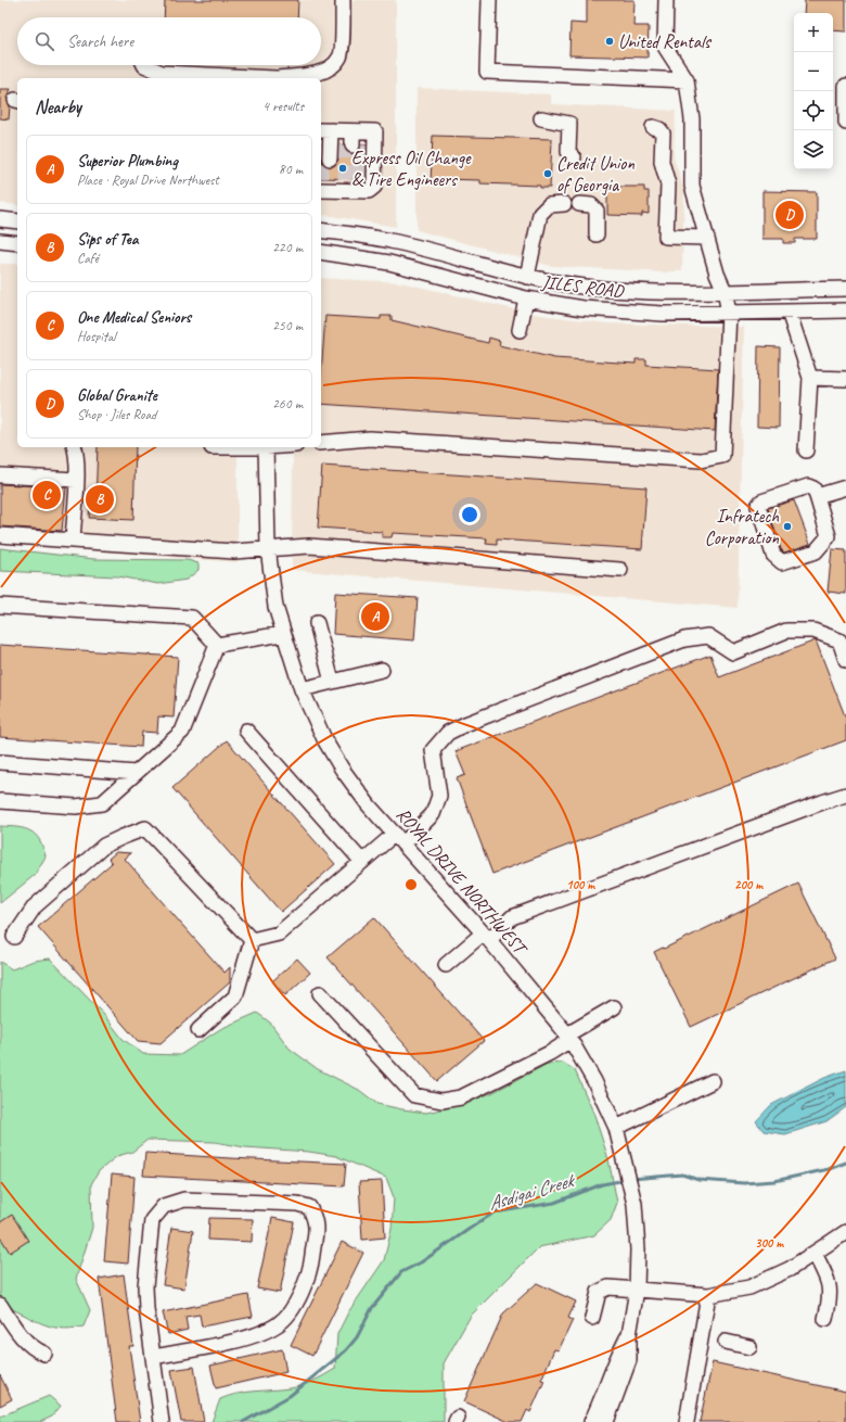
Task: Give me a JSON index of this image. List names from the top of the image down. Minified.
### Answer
{"streets":{"street":["JILES ROAD","ROYAL DRIVE NORTHWEST"]},"water":["Asdigai Creek"],"places":["United Rentals","Express Oil Change & Tire Engineers","Credit Union of Georgia","Infratech Corporation"],"page":{"map_buttons":["+","−"],"search":"Search here","heading":["Nearby","4 results"],"list":[{"mark":"A","name":"Superior Plumbing","note":"Place · Royal Drive Northwest","value":"80 m"},{"mark":"B","name":"Sips of Tea","note":"Café","value":"220 m"},{"mark":"C","name":"One Medical Seniors","note":"Hospital","value":"250 m"},{"mark":"D","name":"Global Granite","note":"Shop · Jiles Road","value":"260 m"}],"pins":["D","C","B","A"]},"rings":["100 m","200 m","300 m"]}
